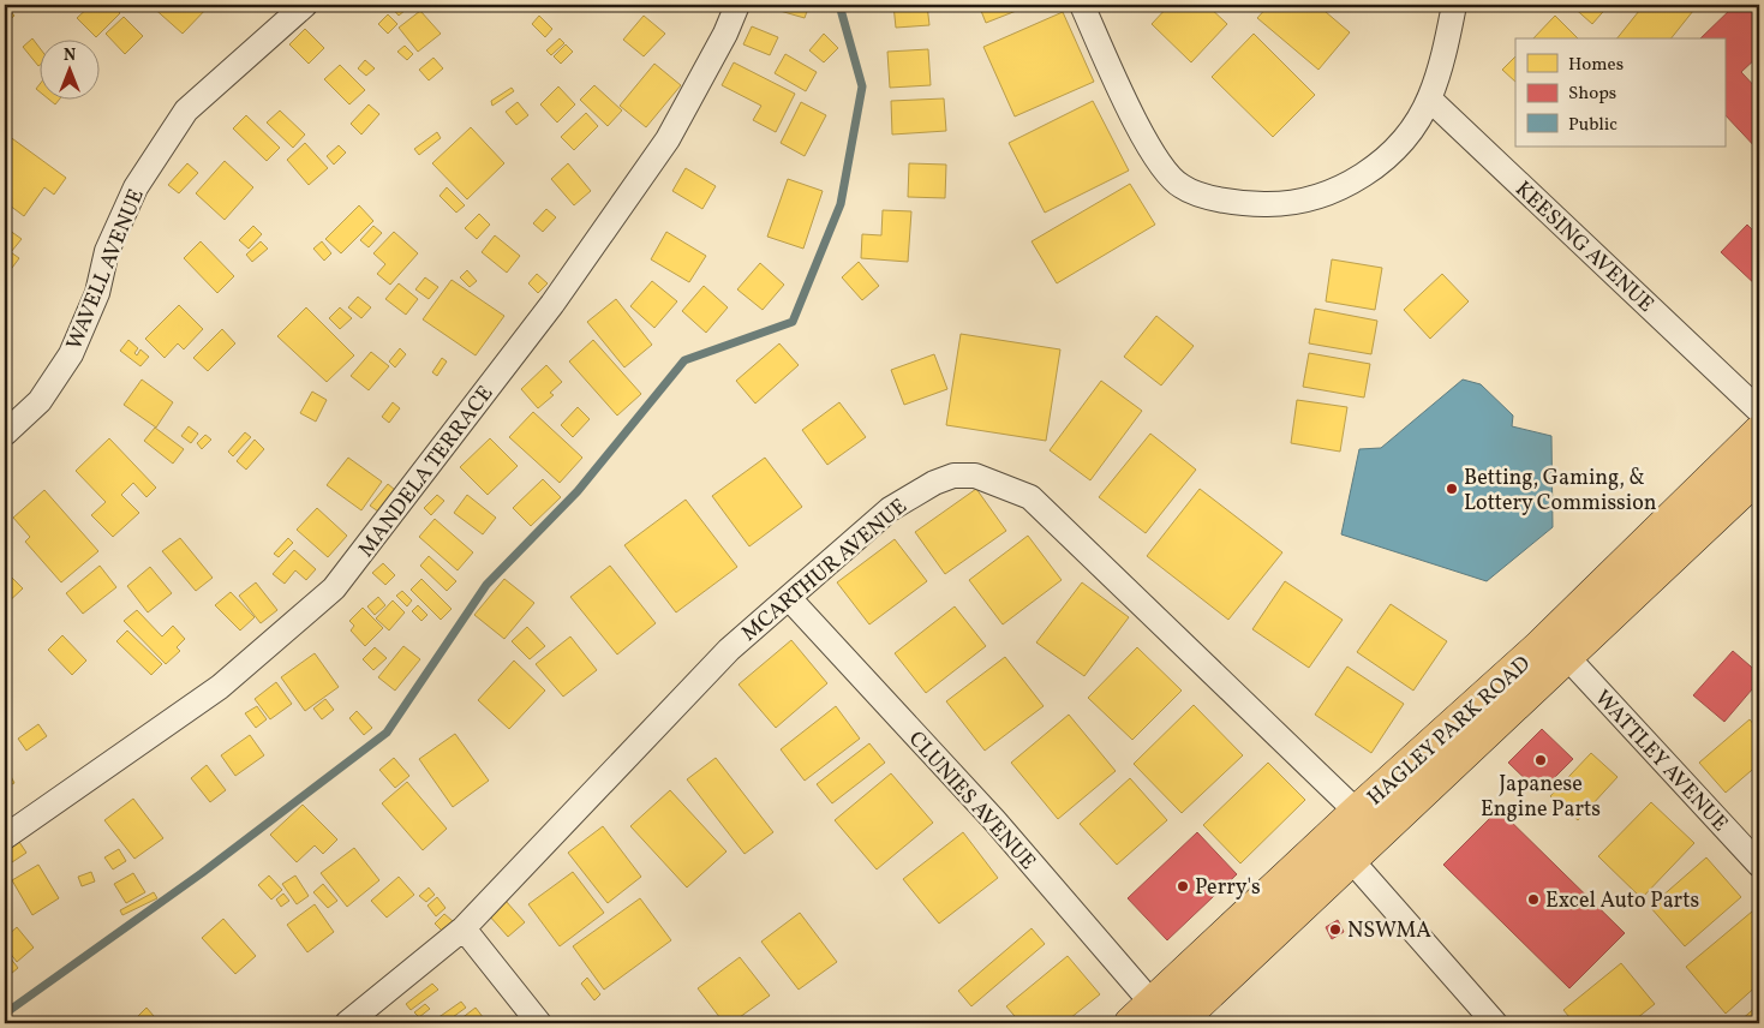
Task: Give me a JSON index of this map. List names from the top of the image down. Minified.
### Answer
{"streets":{"main road":["HAGLEY PARK ROAD"],"street":["KEESING AVENUE","WAVELL AVENUE","MANDELA TERRACE","MCARTHUR AVENUE","WATTLEY AVENUE","CLUNIES AVENUE"]},"crossings":[["MCARTHUR AVENUE","HAGLEY PARK ROAD"],["MCARTHUR AVENUE","CLUNIES AVENUE"],["HAGLEY PARK ROAD","WATTLEY AVENUE"],["HAGLEY PARK ROAD","CLUNIES AVENUE"]],"places":["Betting, Gaming, & Lottery Commission","Japanese Engine Parts","Perry's","Excel Auto Parts","NSWMA"],"legend":["Homes","Shops","Public"],"north":"top"}
